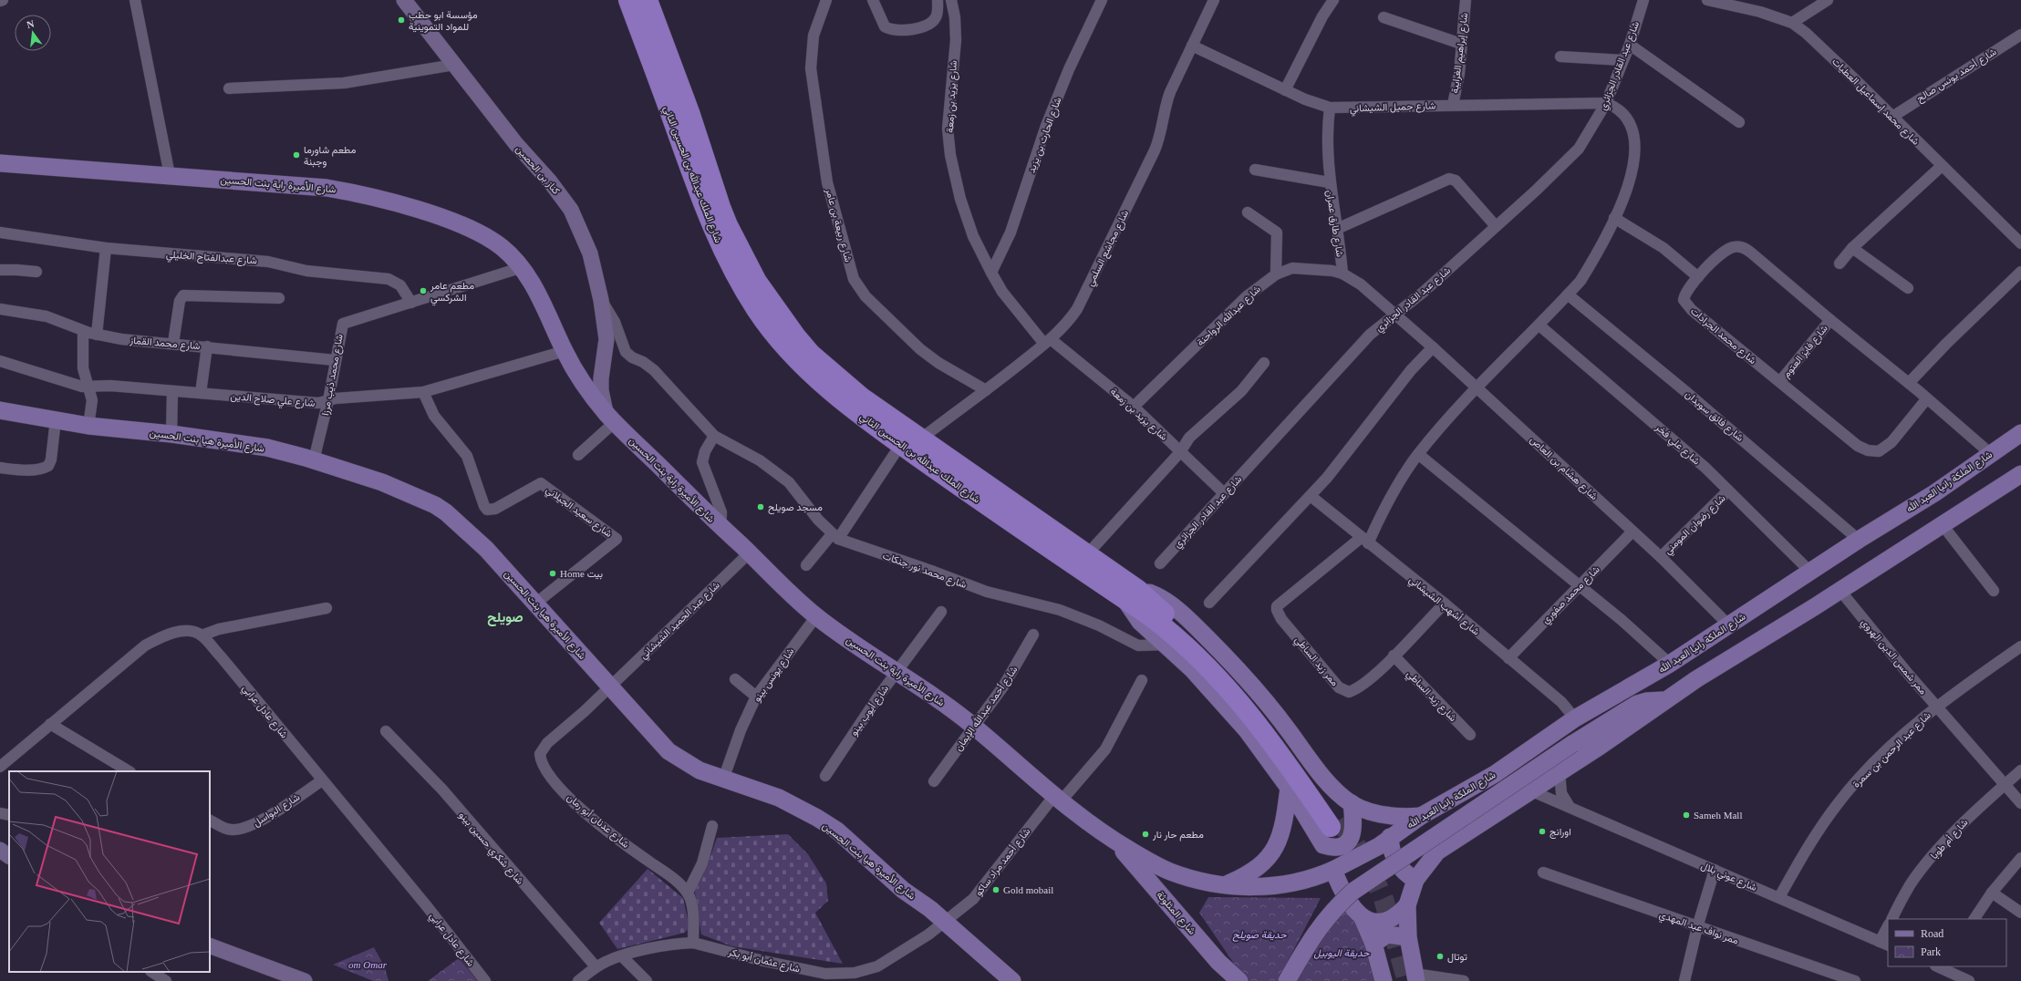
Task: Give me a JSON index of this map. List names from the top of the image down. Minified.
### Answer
{"streets":{"highway":["شارع الملك عبدالله بن الحسين الثاني"],"main road":["شارع الأميرة راية بنت الحسين","شارع الأميرة هيا بنت الحسين","شارع الملكة رانيا العبد الله","شارع المثلوثة"],"street":["شارع إبراهيم الغرايبة","شارع عبد القادر الجزائري","شارع أحمد يونس صالح","شارع يزيد بن زمعة","شارع محمد إسماعيل العطيات","شارع جميل الشيشاني","شارع الحارث بن يزيد","كناز بن الحصين","شارع طارق عمران","شارع ربيعة بن عامر","شارع مجاشع السلمي","شارع عبدالفتاح الخليلي","شارع عبدالله الرواحنة","شارع محمد الجرادات","شارع محمد القماز","شارع فايز العتوم","شارع محمد ذيب مرزا","شارع علي صلاح الدين","شارع فائق سويدان","شارع علي فخر","شارع هشام بن العاص","شارع سعيد الجيلاني","شارع رضوان المومني","شارع محمد نور جنكات","شارع محمد صفوري","شارع أشهب الشيشاني","شارع عبد الحميد الشيشاني","ممر شمس الدين الهروي","ممر زيد الساطي","شارع يونس بينو","شارع زيد الساطي","شارع أحمد عبدالله الإيمان","شارع أيوب بينو","شارع عادل عرابي","شارع عبد الرحمن بن سمرة","شارع البواسل","شارع عدنان أبو رمان","شارع أم طوبا","شارع شكري حسين بينو","شارع أحمد مراد ساكو","شارع عوني بلال","ممر نواف عبد المهدي","شارع عثمان أبو بكر"]},"crossings":[["شارع إبراهيم الغرايبة","شارع جميل الشيشاني"],["شارع عبد القادر الجزائري","شارع يزيد بن زمعة"],["شارع عبد القادر الجزائري","شارع جميل الشيشاني"],["شارع عبد القادر الجزائري","شارع هشام بن العاص"],["شارع أحمد يونس صالح","شارع محمد إسماعيل العطيات"],["شارع يزيد بن زمعة","شارع الحارث بن يزيد"],["شارع يزيد بن زمعة","شارع مجاشع السلمي"],["شارع يزيد بن زمعة","شارع عبدالله الرواحنة"],["شارع جميل الشيشاني","شارع طارق عمران"],["شارع جميل الشيشاني","شارع مجاشع السلمي"],["كناز بن الحصين","شارع الأميرة راية بنت الحسين"],["كناز بن الحصين","شارع محمد نور جنكات"],["شارع الملك عبدالله بن الحسين الثاني","شارع مجاشع السلمي"],["شارع الأميرة راية بنت الحسين","شارع محمد ذيب مرزا"],["شارع الأميرة راية بنت الحسين","شارع علي صلاح الدين"],["شارع الأميرة راية بنت الحسين","شارع الملكة رانيا العبد الله"],["شارع الأميرة راية بنت الحسين","شارع عبد الحميد الشيشاني"],["شارع الأميرة راية بنت الحسين","شارع يونس بينو"],["شارع الأميرة راية بنت الحسين","شارع أحمد عبدالله الإيمان"],["شارع الأميرة راية بنت الحسين","شارع أيوب بينو"],["شارع الأميرة راية بنت الحسين","شارع أحمد مراد ساكو"],["شارع الأميرة راية بنت الحسين","شارع المثلوثة"],["شارع طارق عمران","شارع عبدالله الرواحنة"],["شارع ربيعة بن عامر","شارع مجاشع السلمي"],["شارع عبدالفتاح الخليلي","شارع محمد ذيب مرزا"],["شارع محمد الجرادات","شارع فايز العتوم"],["شارع محمد الجرادات","شارع الملكة رانيا العبد الله"],["شارع محمد القماز","شارع محمد ذيب مرزا"],["شارع محمد ذيب مرزا","شارع علي صلاح الدين"],["شارع محمد ذيب مرزا","شارع الأميرة هيا بنت الحسين"],["شارع علي صلاح الدين","شارع سعيد الجيلاني"],["شارع فائق سويدان","شارع الملكة رانيا العبد الله"],["شارع الأميرة هيا بنت الحسين","شارع سعيد الجيلاني"],["شارع الأميرة هيا بنت الحسين","شارع عبد الحميد الشيشاني"],["شارع الأميرة هيا بنت الحسين","شارع يونس بينو"],["شارع الأميرة هيا بنت الحسين","شارع عدنان أبو رمان"],["شارع الأميرة هيا بنت الحسين","شارع أحمد مراد ساكو"],["شارع الأميرة هيا بنت الحسين","شارع عثمان أبو بكر"],["شارع علي فخر","شارع الملكة رانيا العبد الله"],["شارع علي فخر","شارع رضوان المومني"],["شارع هشام بن العاص","شارع الملكة رانيا العبد الله"],["شارع هشام بن العاص","شارع رضوان المومني"],["شارع هشام بن العاص","شارع محمد صفوري"],["شارع الملكة رانيا العبد الله","شارع أشهب الشيشاني"],["شارع محمد صفوري","شارع أشهب الشيشاني"],["شارع أشهب الشيشاني","ممر زيد الساطي"],["شارع عبد الحميد الشيشاني","شارع عدنان أبو رمان"],["ممر شمس الدين الهروي","شارع عبد الرحمن بن سمرة"],["ممر شمس الدين الهروي","شارع أم طوبا"],["ممر زيد الساطي","شارع زيد الساطي"],["شارع عادل عرابي","شارع البواسل"],["شارع عبد الرحمن بن سمرة","شارع عوني بلال"],["شارع شكري حسين بينو","شارع عثمان أبو بكر"],["شارع أحمد مراد ساكو","شارع عثمان أبو بكر"]],"districts":["صويلح"],"parks":["حديقة صويلح","حديقة اليوبيل","om Omar"],"places":["مؤسسة ابو حطب للمواد التموينية","مطعم شاورما وجبنة","مطعم عامر الشركسي","مسجد صويلح","Home بيت","Sameh Mall","اورانج","مطعم حار نار","Gold mobail","توتال"],"legend":["Road","Park"],"north":"top"}
